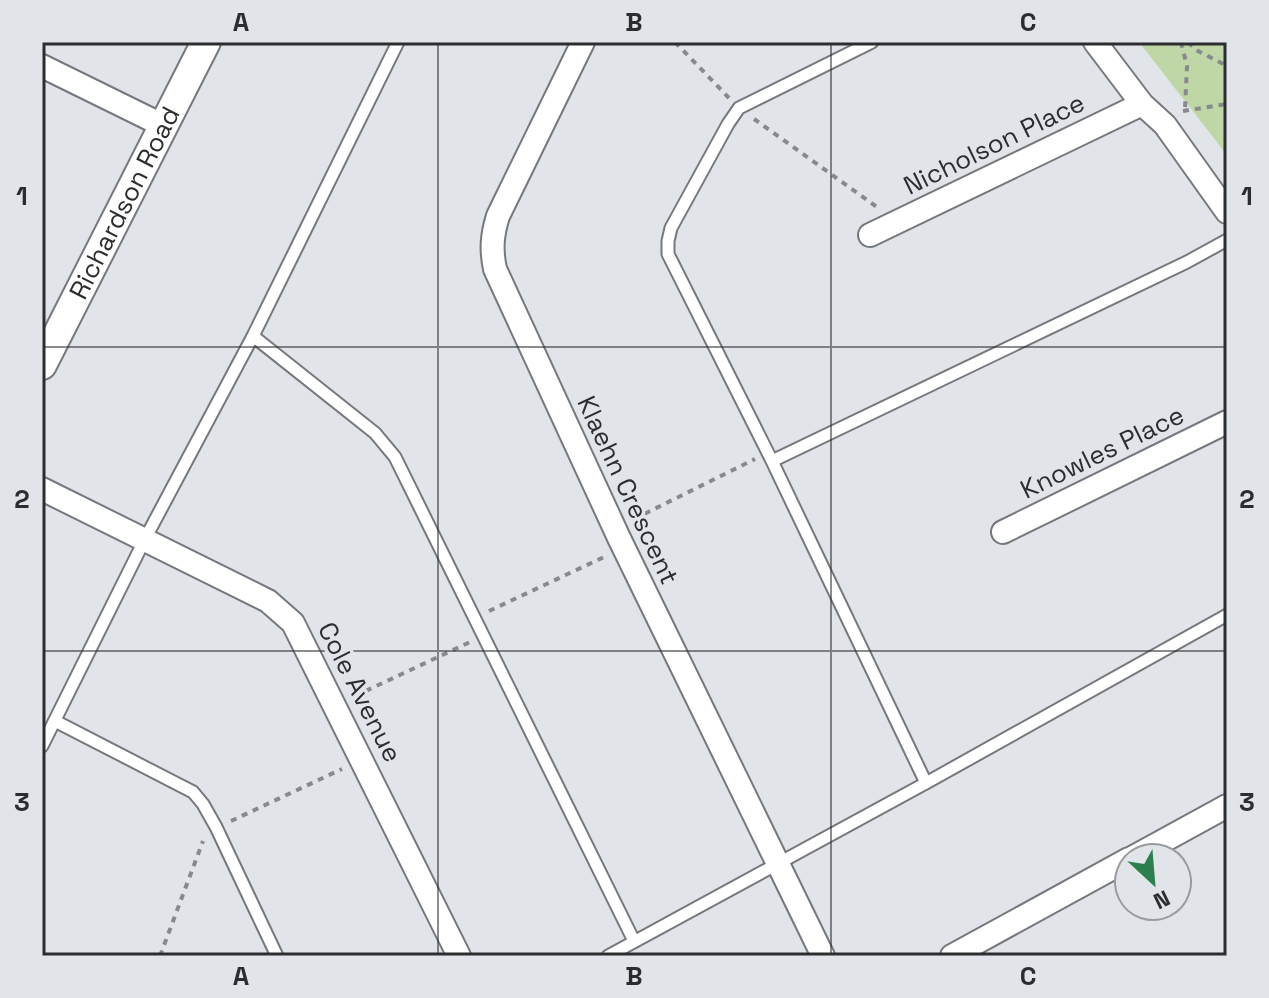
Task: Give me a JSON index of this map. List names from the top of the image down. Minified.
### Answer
{"streets":{"street":["Nicholson Place","Richardson Road","Knowles Place","Klaehn Crescent","Cole Avenue"]},"north":"bottom right","grid":{"columns":["A","B","C"],"rows":["1","2","3"]}}
